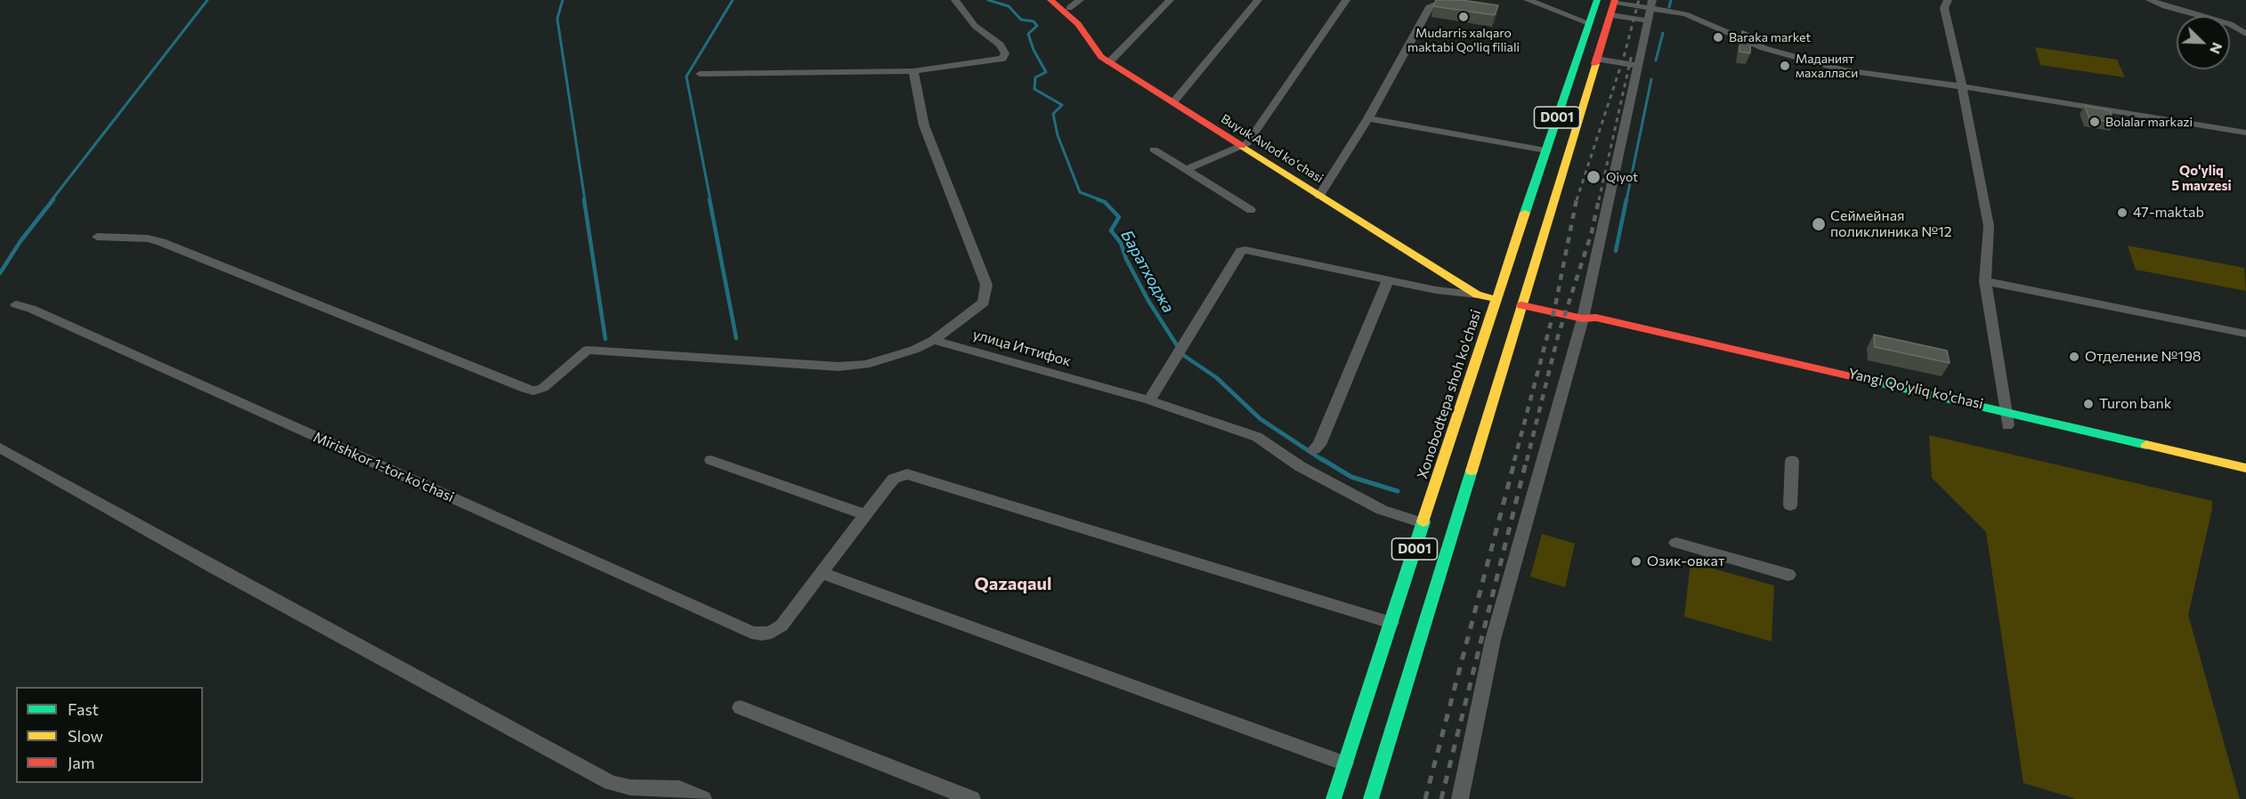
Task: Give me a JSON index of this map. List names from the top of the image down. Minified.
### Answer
{"streets":{"main road":["D001","Buyuk Avlod koʻchasi","Yangi Qo'yliq ko'chasi","Xonobodtepa shoh ko'chasi"],"street":["улица Иттифок","Mirishkor 1-tor ko'chasi"]},"crossings":[["D001","Buyuk Avlod koʻchasi"],["D001","Yangi Qo'yliq ko'chasi"],["Buyuk Avlod koʻchasi","Yangi Qo'yliq ko'chasi"],["Buyuk Avlod koʻchasi","Xonobodtepa shoh ko'chasi"],["улица Иттифок","Xonobodtepa shoh ko'chasi"]],"districts":["Qo'yliq 5 mavzesi","Qazaqaul"],"water":["Баратходжа"],"places":["Mudarris xalqaro maktabi Qo'liq filiali","Baraka market","Маданият махалласи","Bolalar markazi","Qiyot","47-maktab","Сеймейная поликлиника №12","Отделение №198","Turon bank","Озик-овкат"],"legend":["Fast","Slow","Jam"],"north":"bottom right"}
